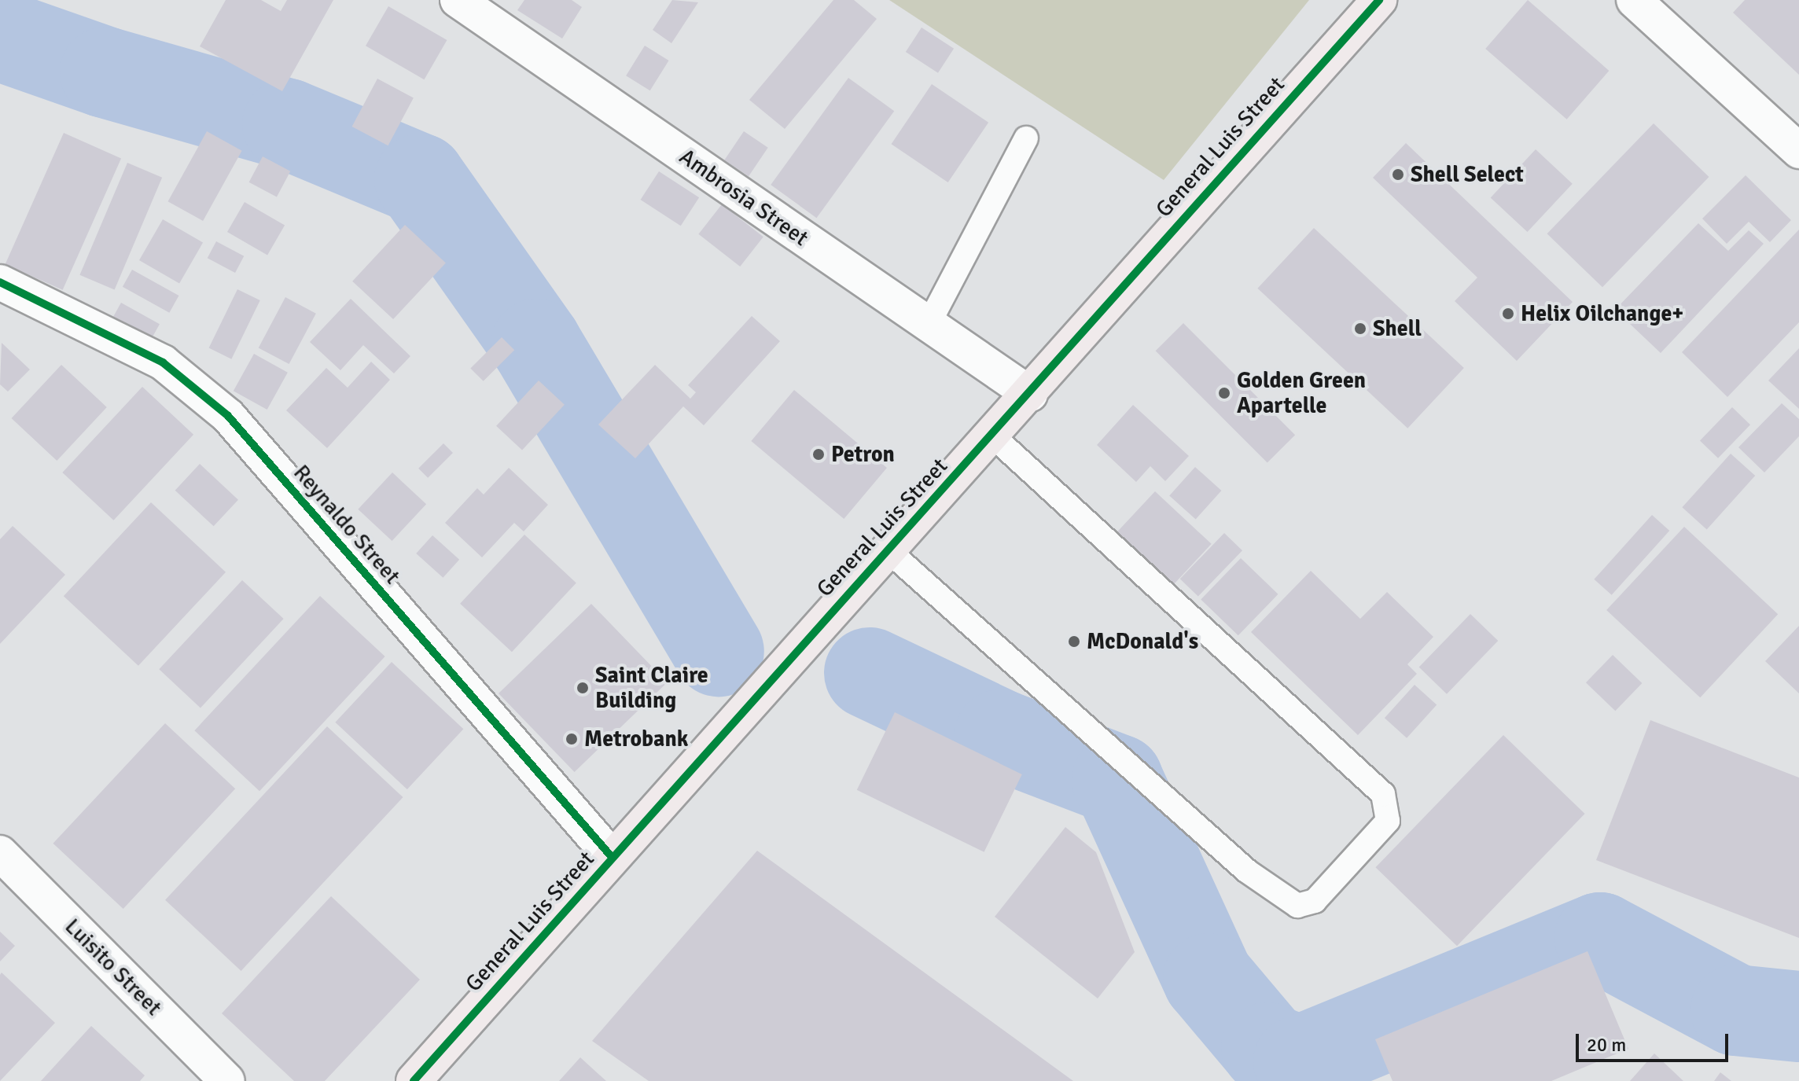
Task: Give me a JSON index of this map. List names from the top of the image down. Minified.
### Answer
{"streets":{"main road":["General Luis Street"],"street":["Ambrosia Street","Reynaldo Street","Luisito Street"]},"crossings":[["General Luis Street","Ambrosia Street"],["General Luis Street","Reynaldo Street"]],"places":["Shell Select","Helix Oilchange+","Shell","Golden Green Apartelle","Petron","McDonald's","Saint Claire Building","Metrobank"],"scale_bar":"20 m"}
